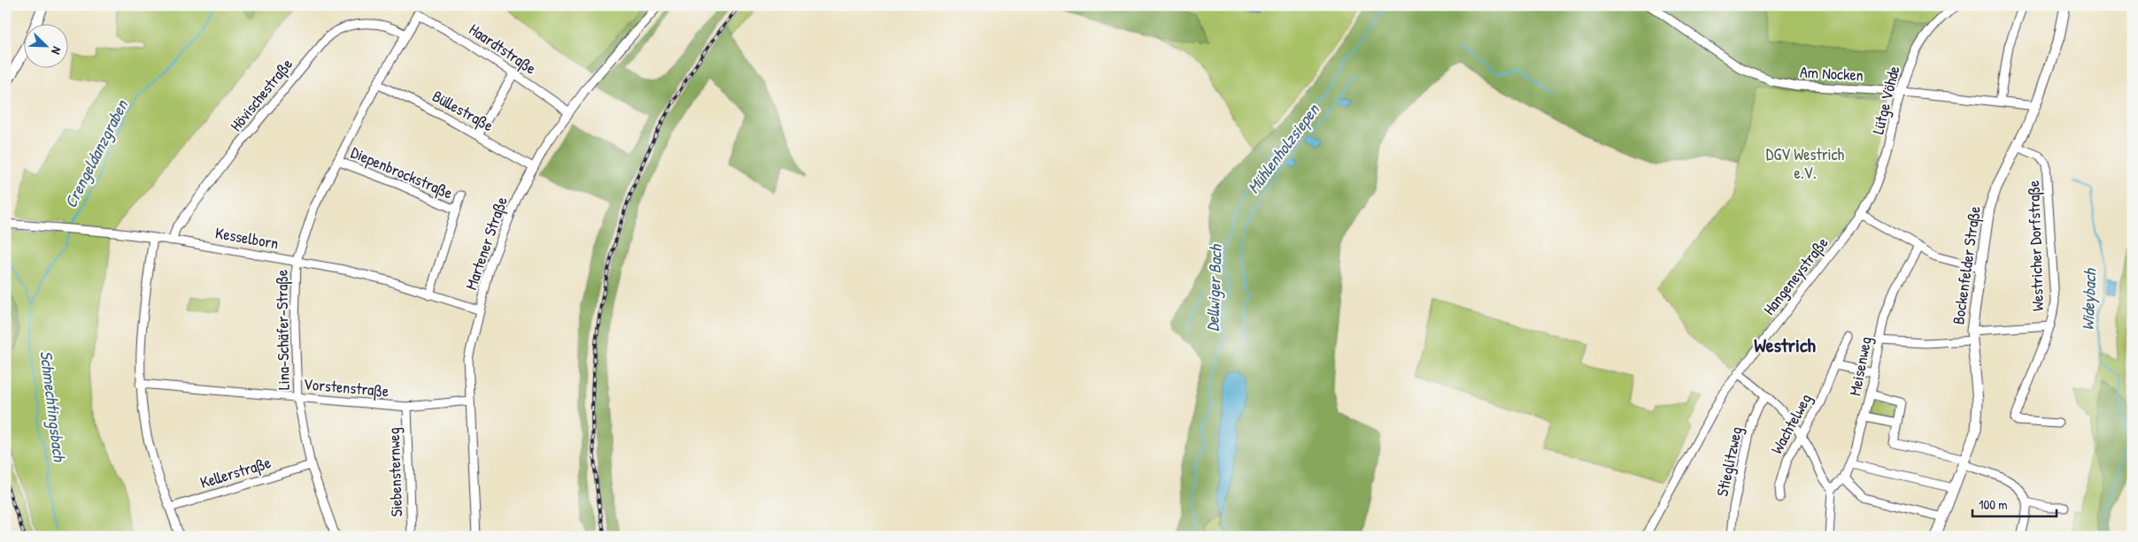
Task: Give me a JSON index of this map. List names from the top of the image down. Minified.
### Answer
{"streets":{"main road":["Bockenfelder Straße"],"street":["Haardtstraße","Am Nocken","Hövischestraße","Lütge Vöhde","Büllestraße","Diepenbrockstraße","Kesselborn","Martener Straße","Westricher Dorfstraße","Hangeneystraße","Lina-Schäfer-Straße","Meisenweg","Vorstenstraße","Wachtelweg","Stieglitzweg","Kellerstraße","Siebensternweg"]},"crossings":[["Haardtstraße","Martener Straße"],["Haardtstraße","Lina-Schäfer-Straße"],["Am Nocken","Lütge Vöhde"],["Am Nocken","Bockenfelder Straße"],["Hövischestraße","Kesselborn"],["Hövischestraße","Lina-Schäfer-Straße"],["Lütge Vöhde","Hangeneystraße"],["Büllestraße","Martener Straße"],["Büllestraße","Lina-Schäfer-Straße"],["Diepenbrockstraße","Lina-Schäfer-Straße"],["Kesselborn","Martener Straße"],["Kesselborn","Lina-Schäfer-Straße"],["Martener Straße","Vorstenstraße"],["Westricher Dorfstraße","Bockenfelder Straße"],["Lina-Schäfer-Straße","Vorstenstraße"],["Lina-Schäfer-Straße","Kellerstraße"],["Vorstenstraße","Siebensternweg"]],"districts":["Westrich"],"water":["Mühlenholzsiepen","Crengeldanzgraben","Dellwiger Bach","Wideybach","Schmechtingsbach"],"parks":["DGV Westrich e.V."],"scale_bar":"100 m","north":"bottom right"}
